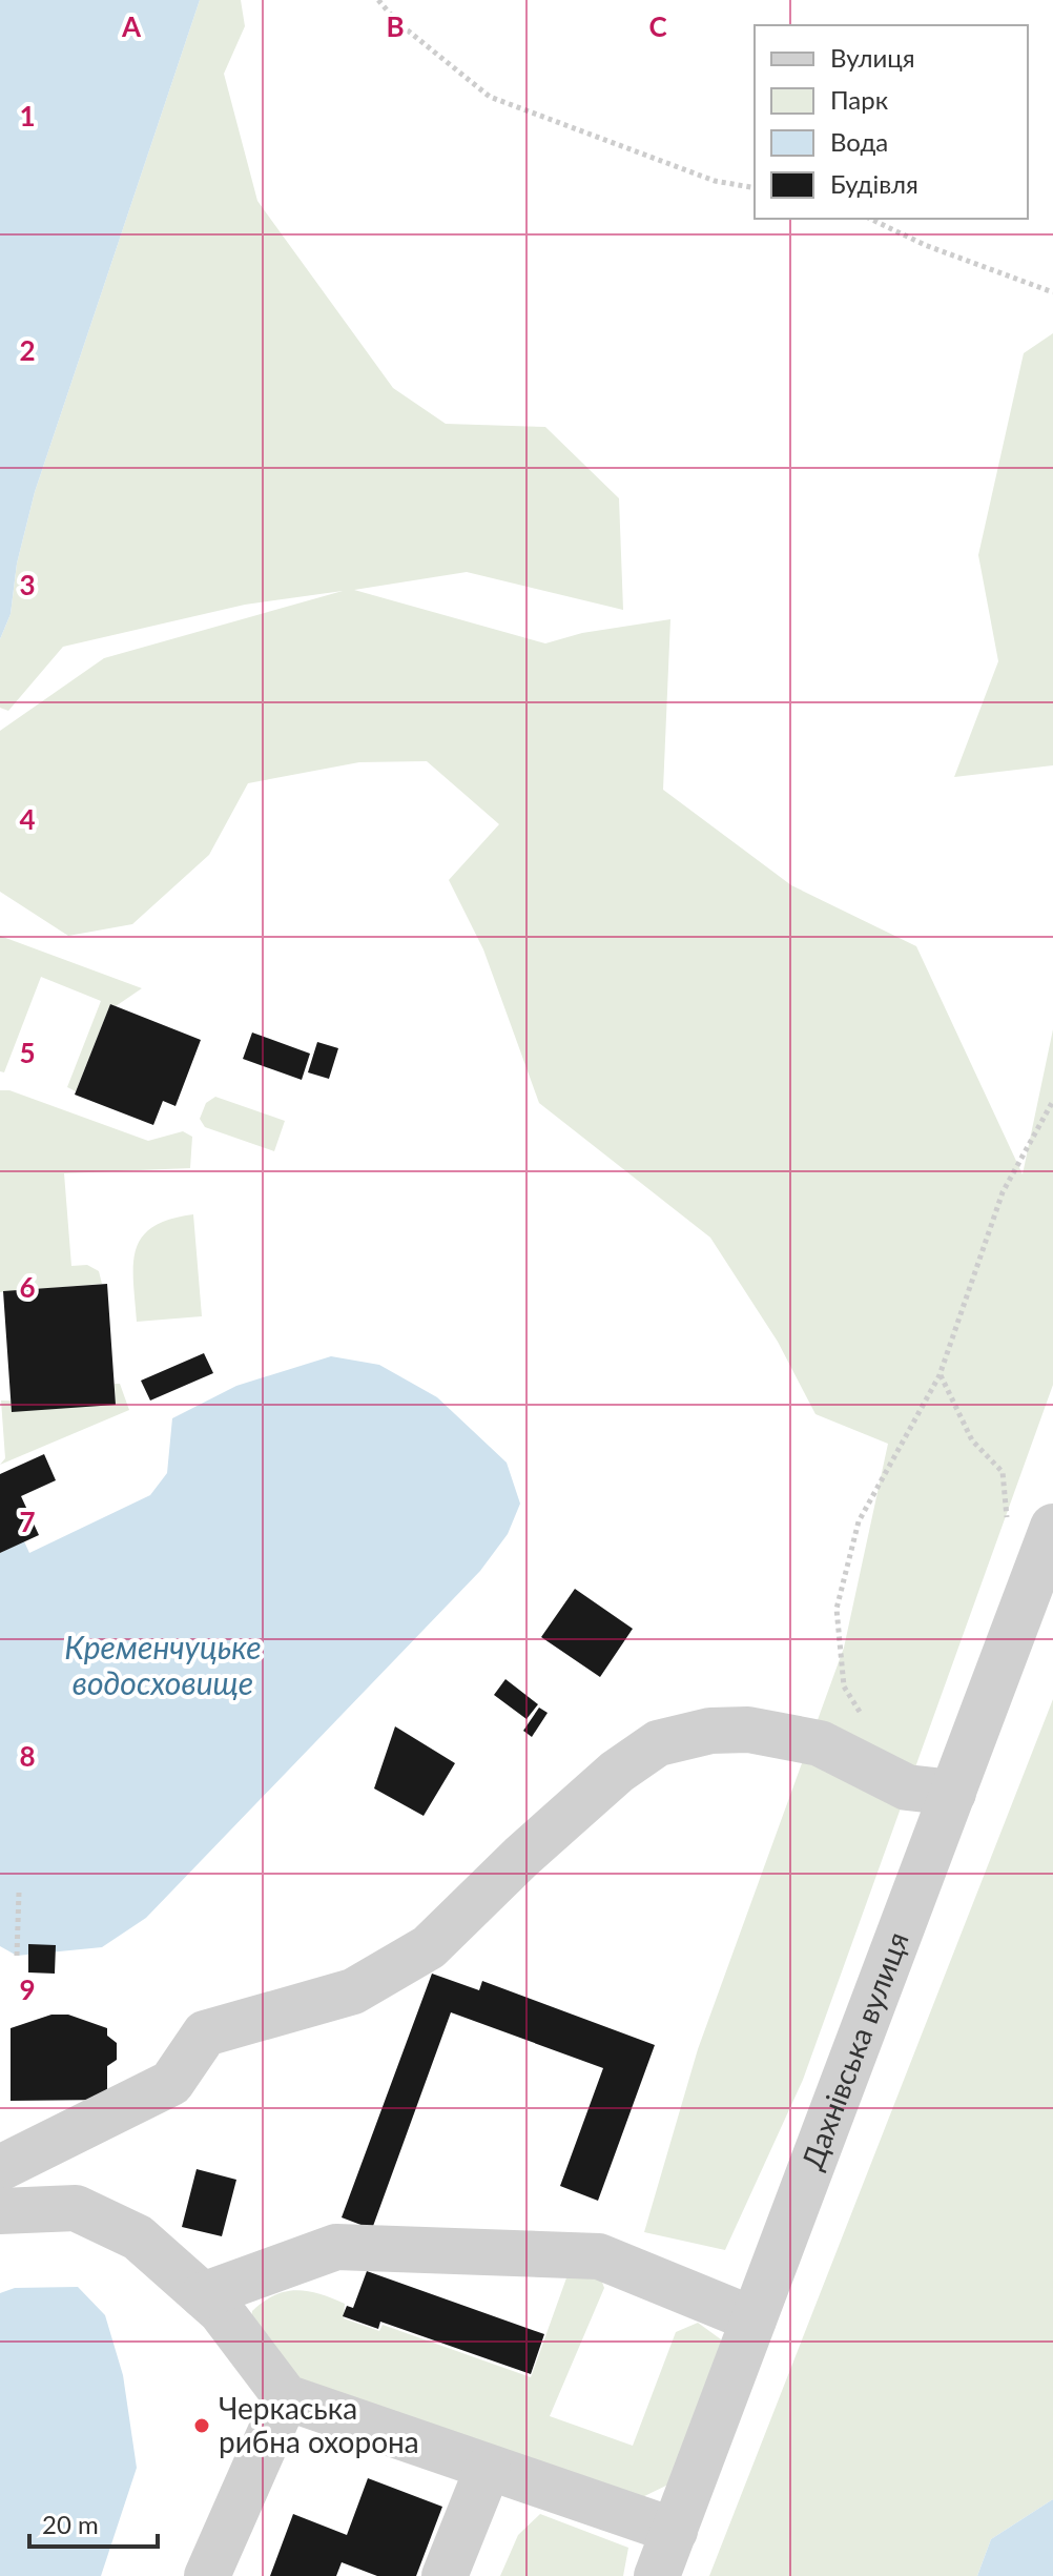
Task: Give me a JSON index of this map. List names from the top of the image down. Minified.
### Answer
{"streets":{"street":["Дахнівська вулиця"]},"water":["Кременчуцьке водосховище"],"places":["Черкаська рибна охорона"],"legend":["Вулиця","Парк","Вода","Будівля"],"scale_bar":"20 m","grid":{"columns":["A","B","C"],"rows":["1","2","3","4","5","6","7","8","9"]}}
